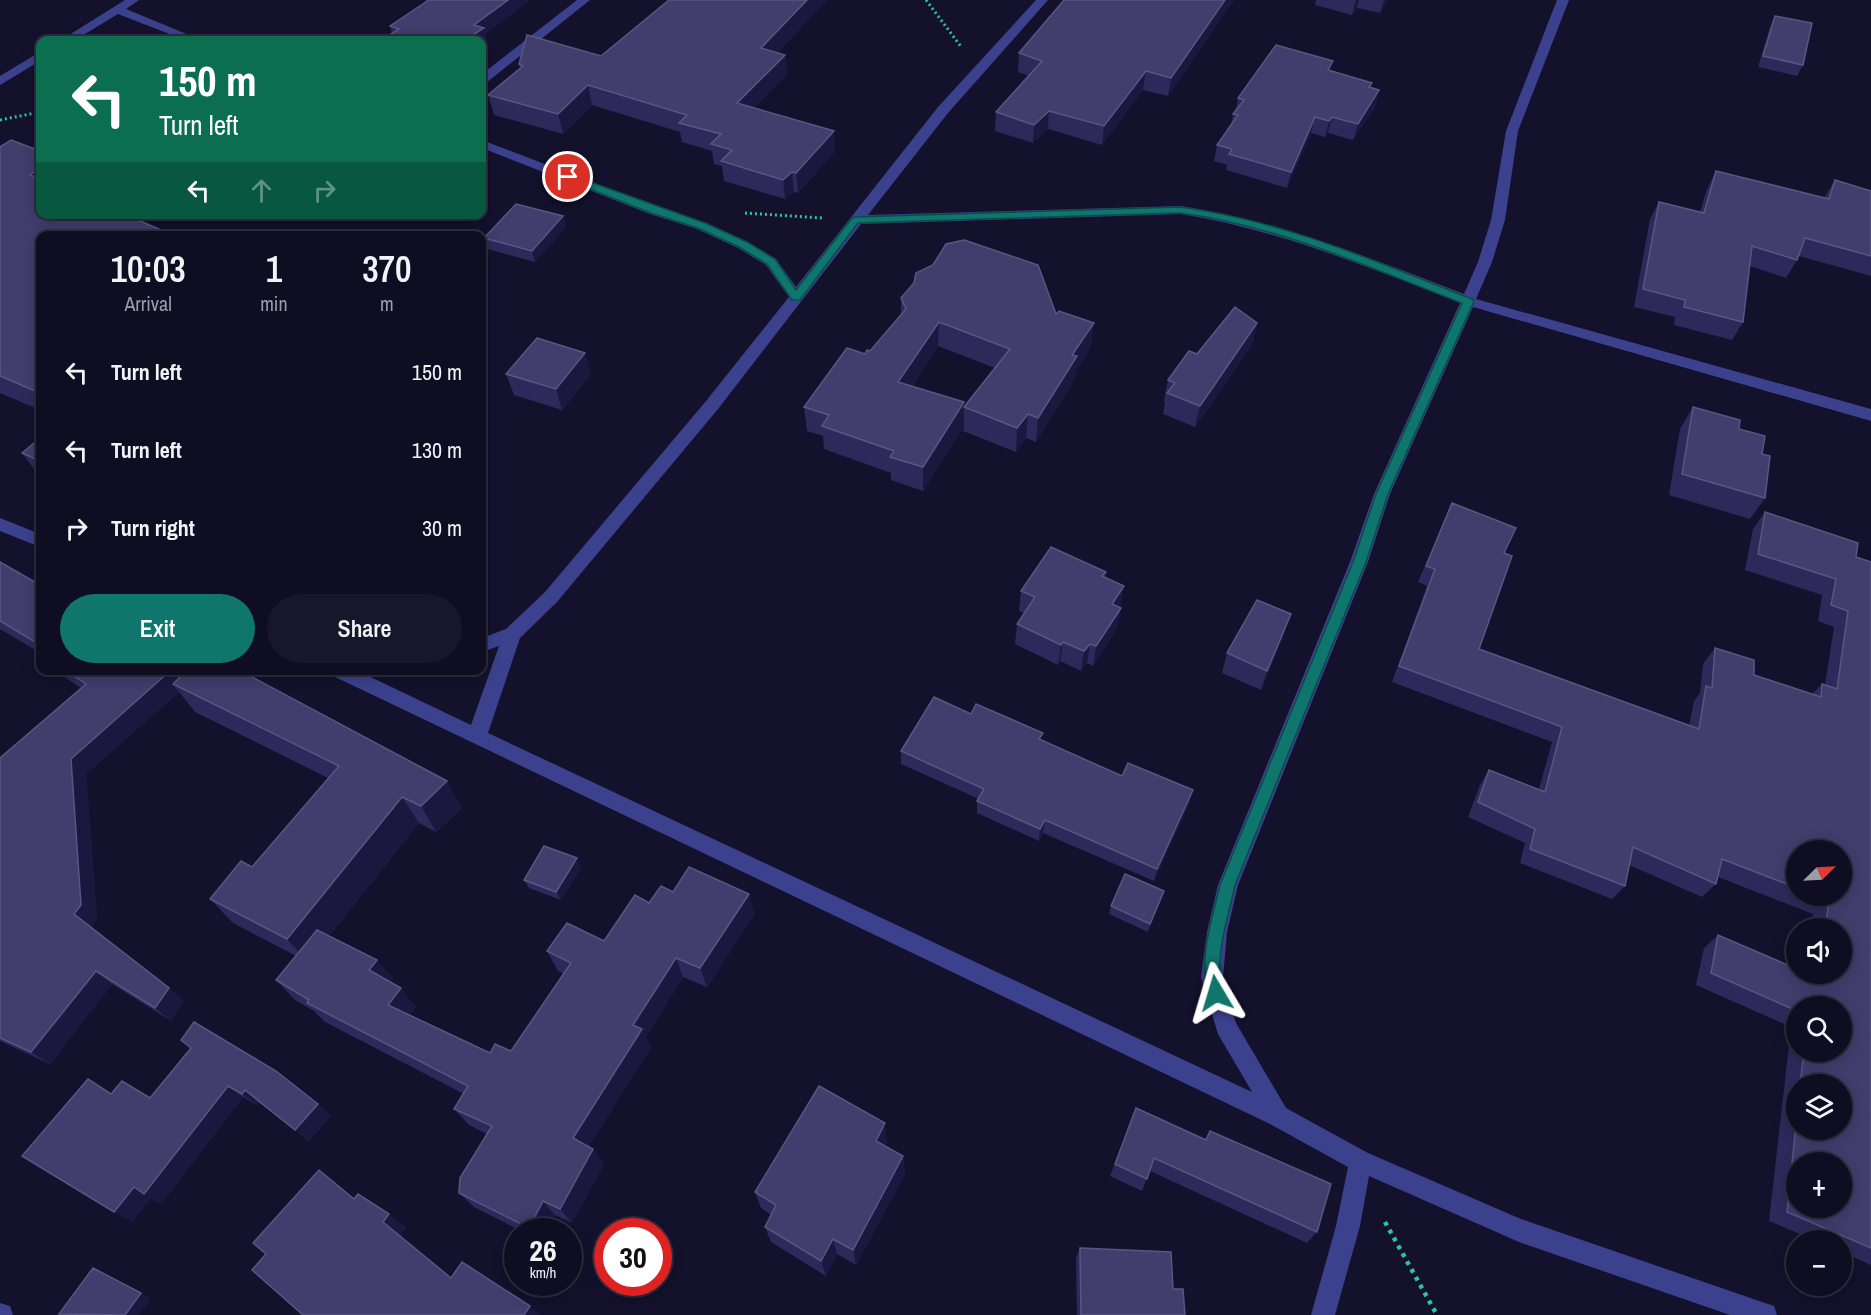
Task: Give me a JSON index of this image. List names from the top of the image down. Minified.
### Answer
{"north":"top right","page":{"turn":["150 m","Turn left"],"eta":["10:03","Arrival","1","min","370","m"],"list":[{"name":"Turn left","value":"150 m"},{"name":"Turn left","value":"130 m"},{"name":"Turn right","value":"30 m"}],"buttons":["Exit","Share"],"map_buttons":["+","−"],"speed":"26 km/h","limit":"30"}}
